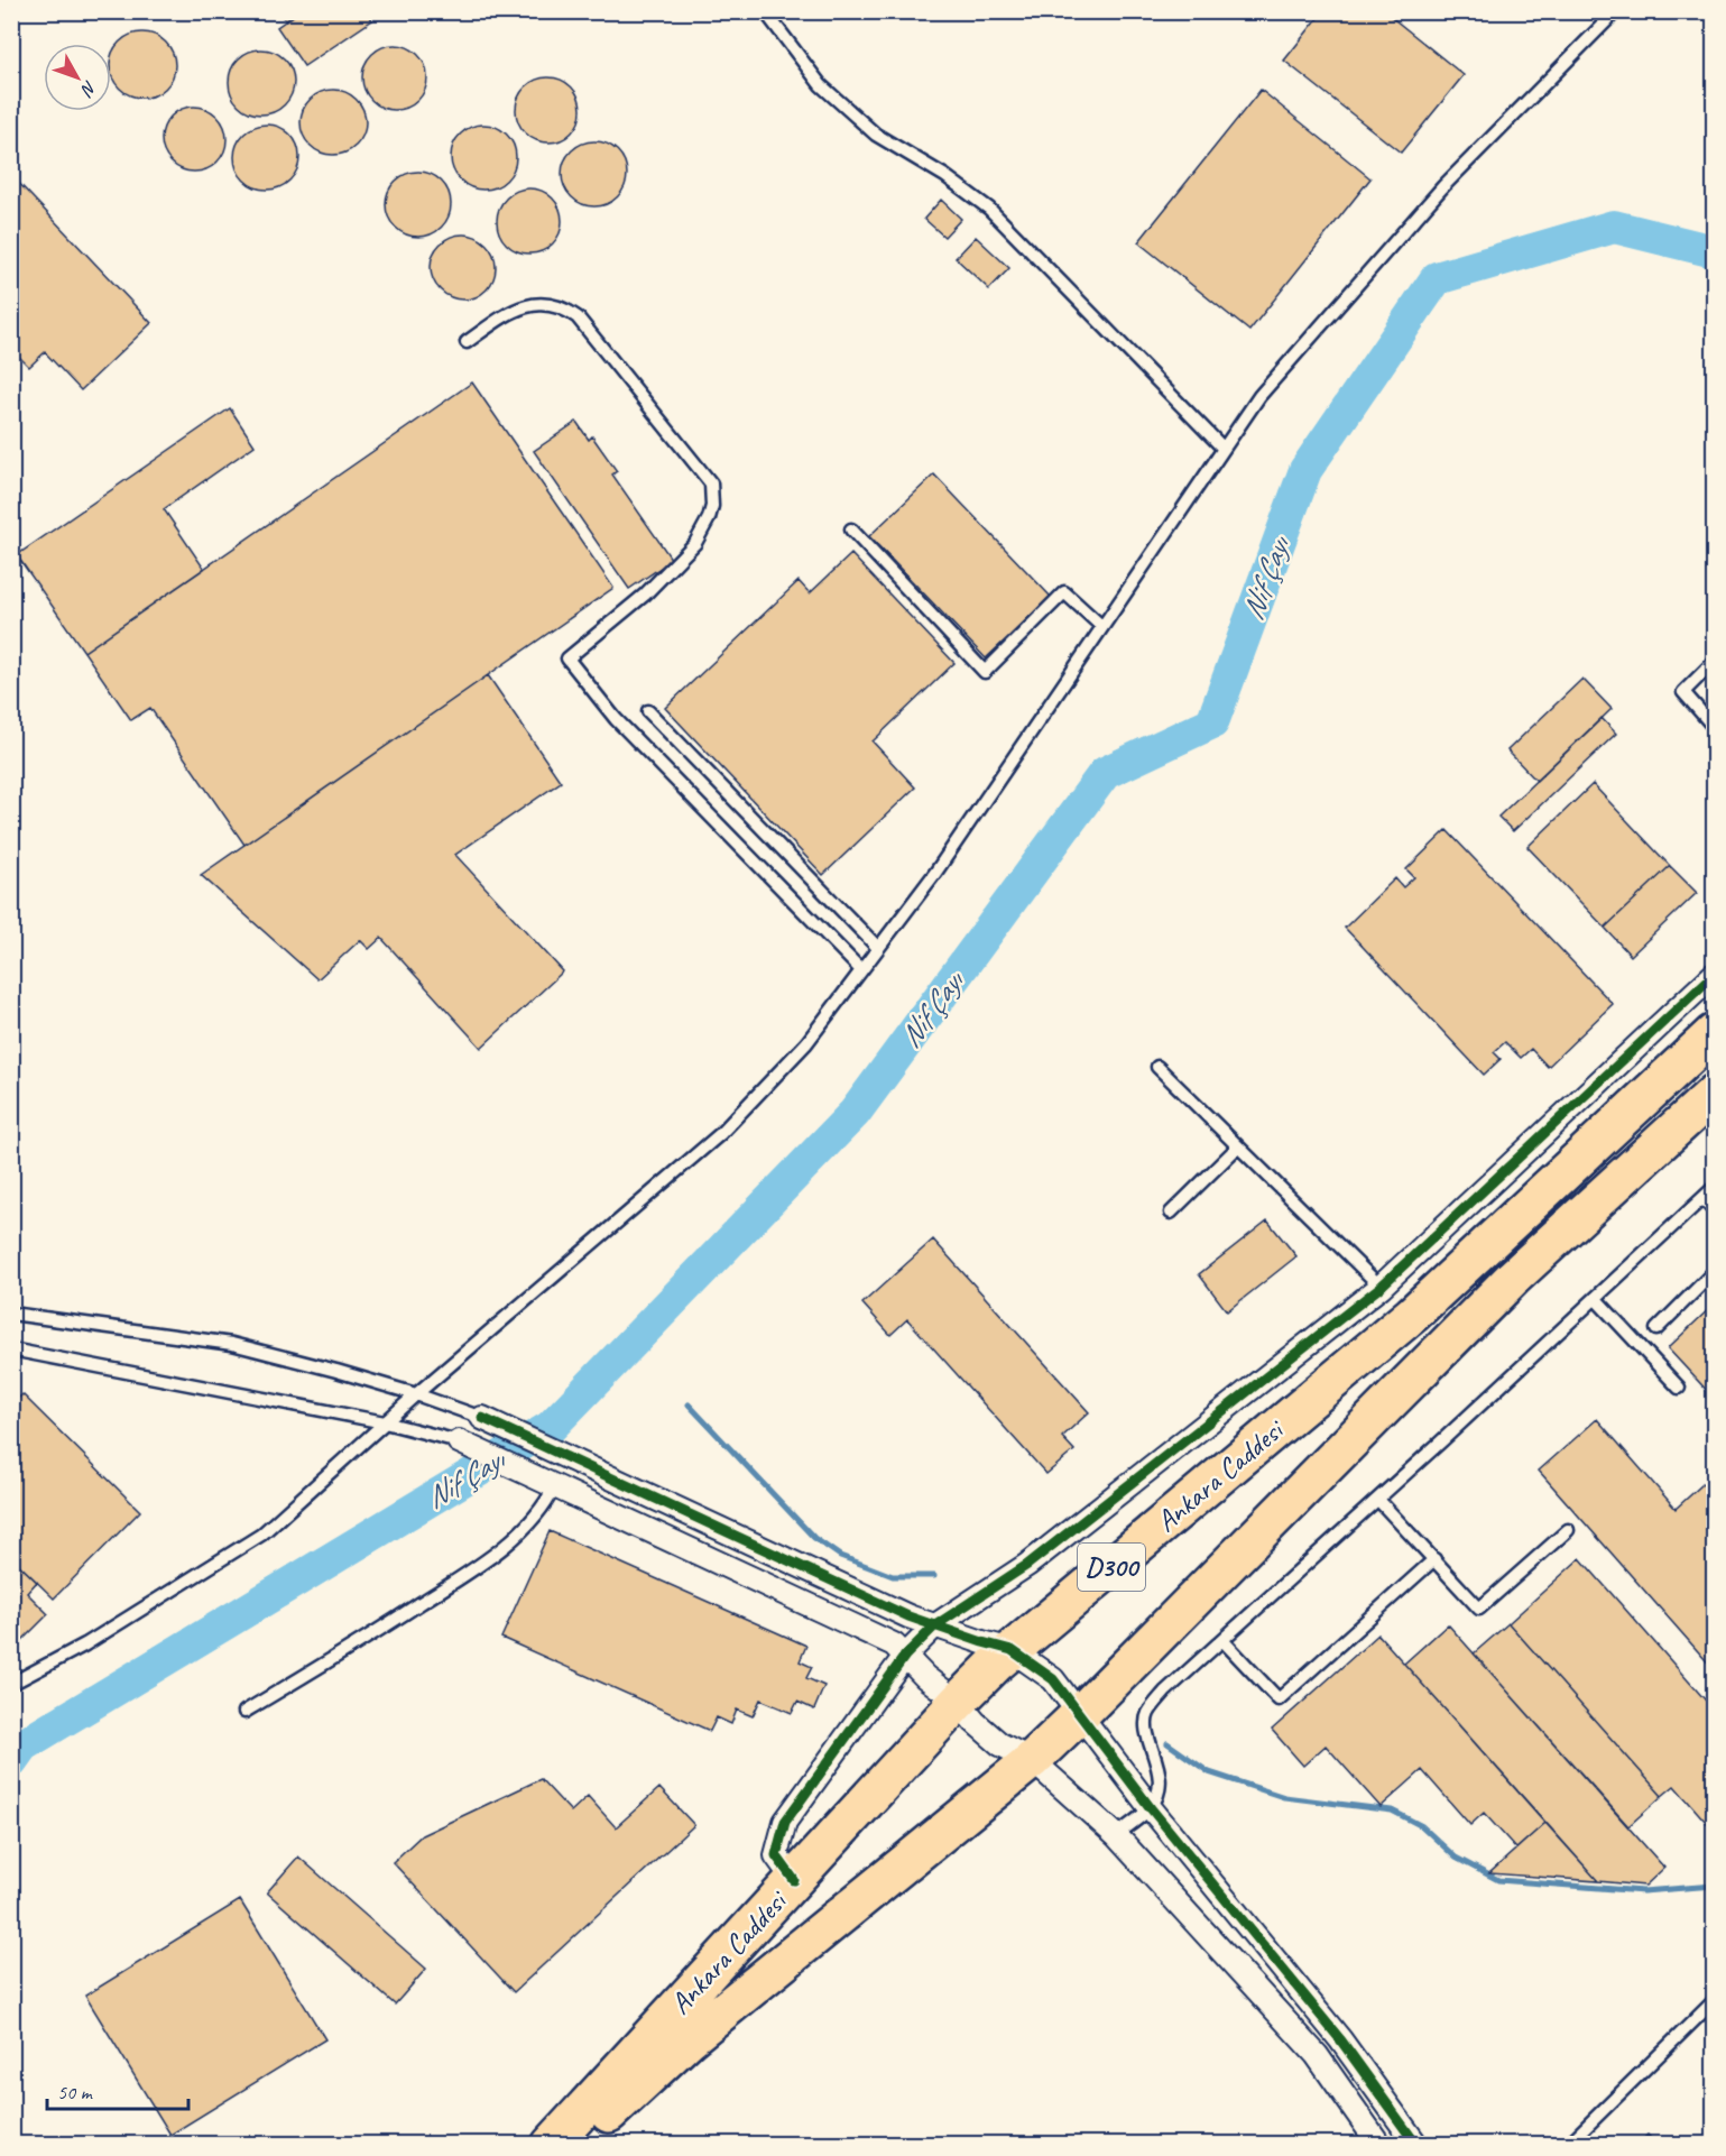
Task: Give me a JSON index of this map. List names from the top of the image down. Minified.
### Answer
{"streets":{"highway":["Ankara Caddesi","D300"]},"water":["Nif Çayı"],"scale_bar":"50 m","north":"bottom right"}
